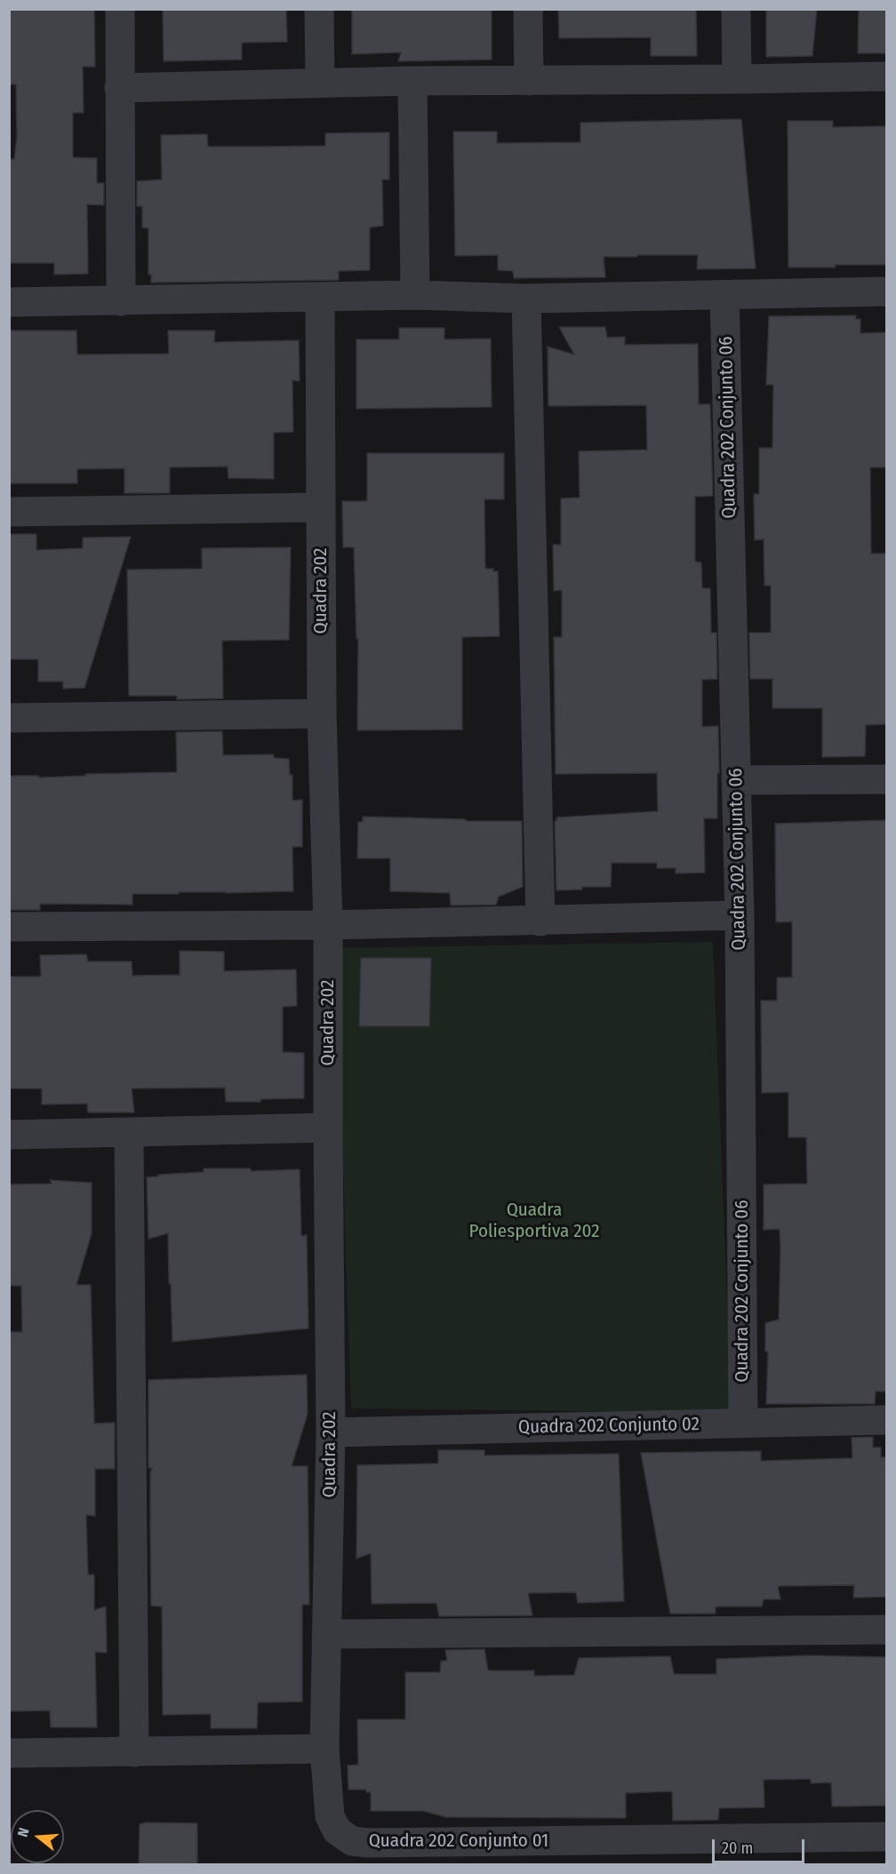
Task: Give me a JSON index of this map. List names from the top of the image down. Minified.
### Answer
{"streets":{"street":["Quadra 202 Conjunto 06","Quadra 202","Quadra 202 Conjunto 02","Quadra 202 Conjunto 01"]},"crossings":[["Quadra 202 Conjunto 06","Quadra 202 Conjunto 02"],["Quadra 202","Quadra 202 Conjunto 02"],["Quadra 202","Quadra 202 Conjunto 01"]],"parks":["Quadra Poliesportiva 202"],"scale_bar":"20 m","north":"left"}
